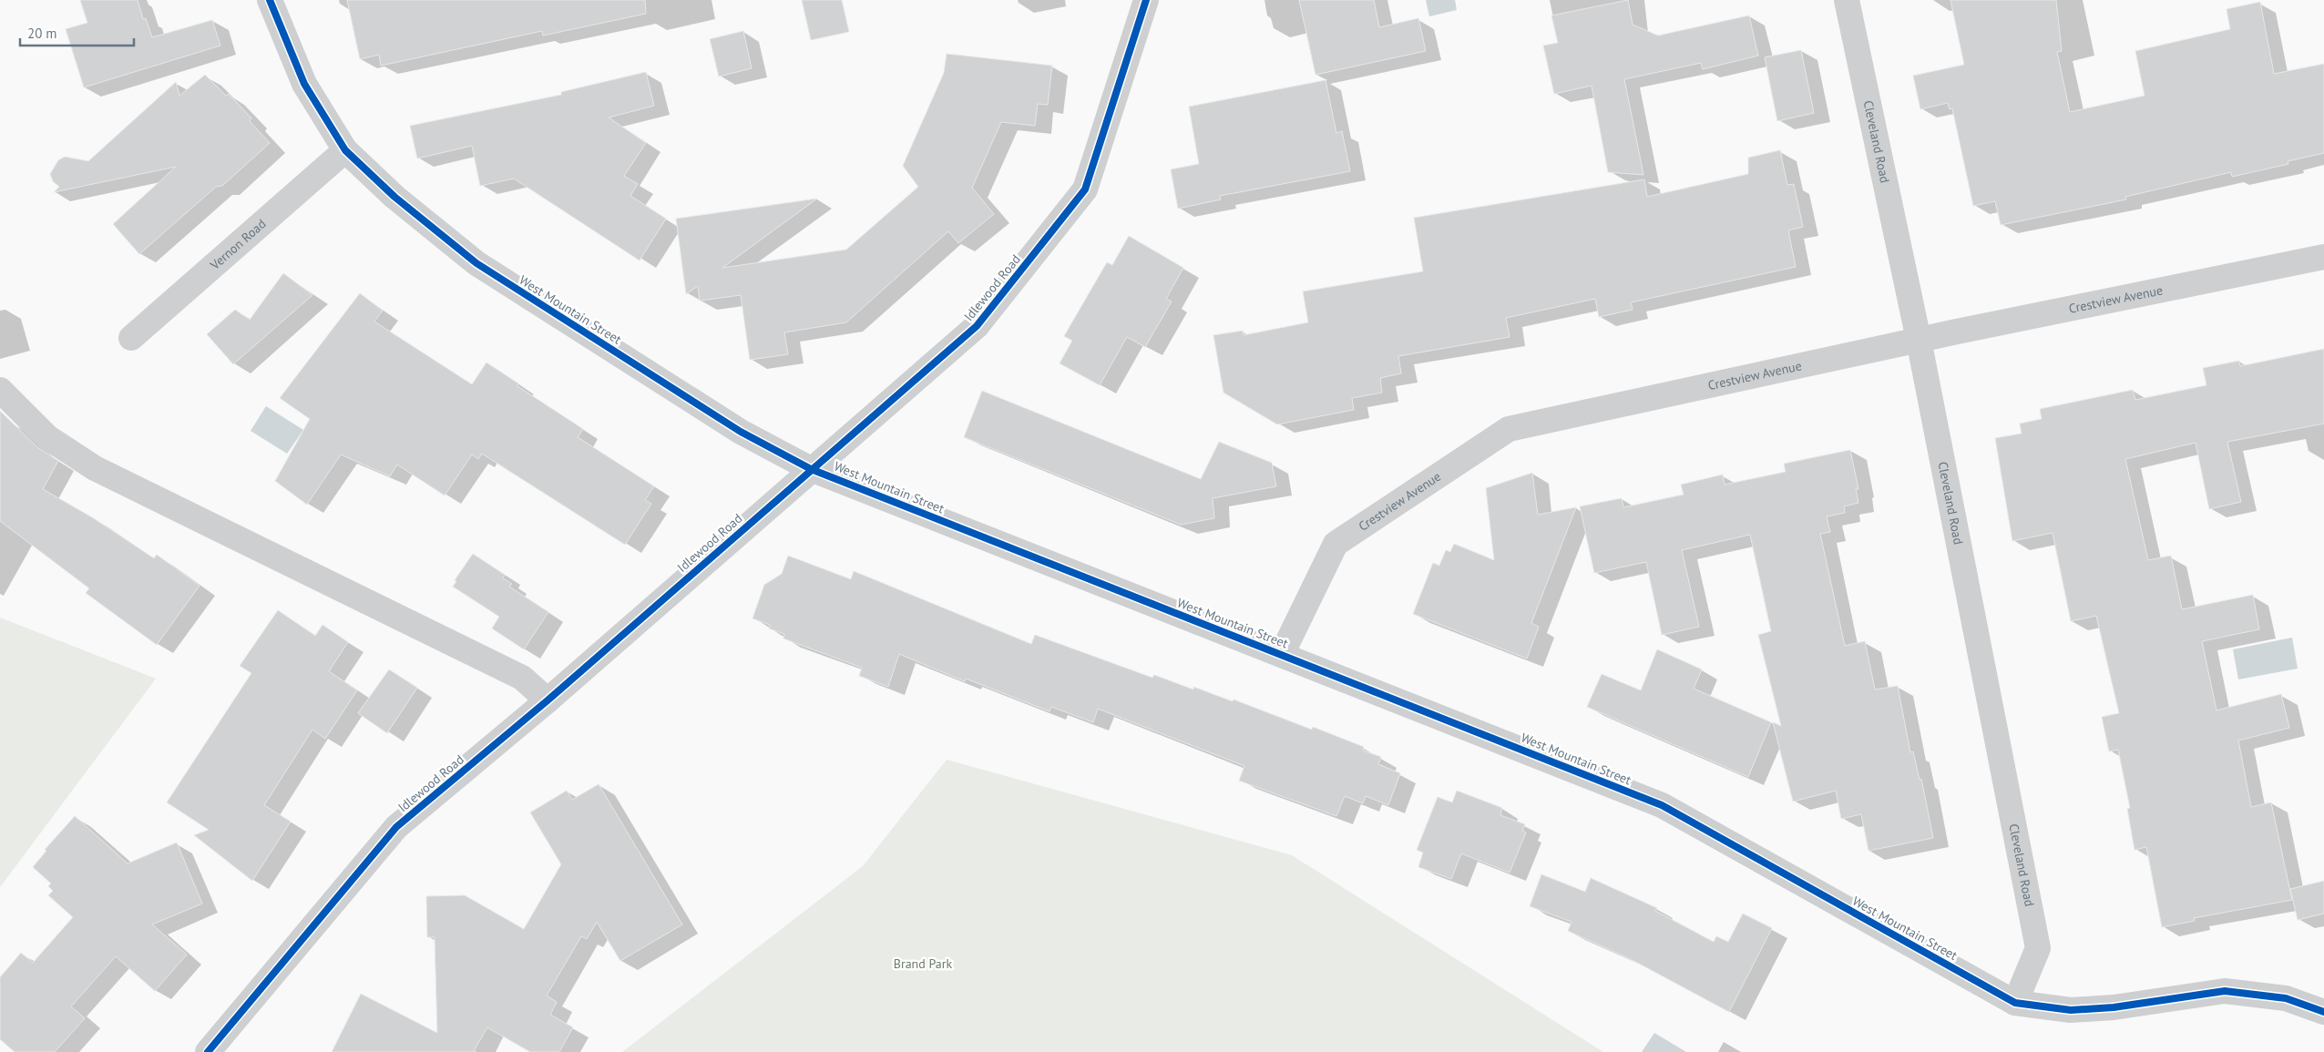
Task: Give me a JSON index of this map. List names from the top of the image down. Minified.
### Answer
{"streets":{"street":["Cleveland Road","Vernon Road","Idlewood Road","Crestview Avenue","West Mountain Street"]},"crossings":[["Cleveland Road","Crestview Avenue"],["Cleveland Road","West Mountain Street"],["Vernon Road","West Mountain Street"],["Idlewood Road","West Mountain Street"],["Crestview Avenue","West Mountain Street"]],"parks":["Brand Park"],"scale_bar":"20 m"}
